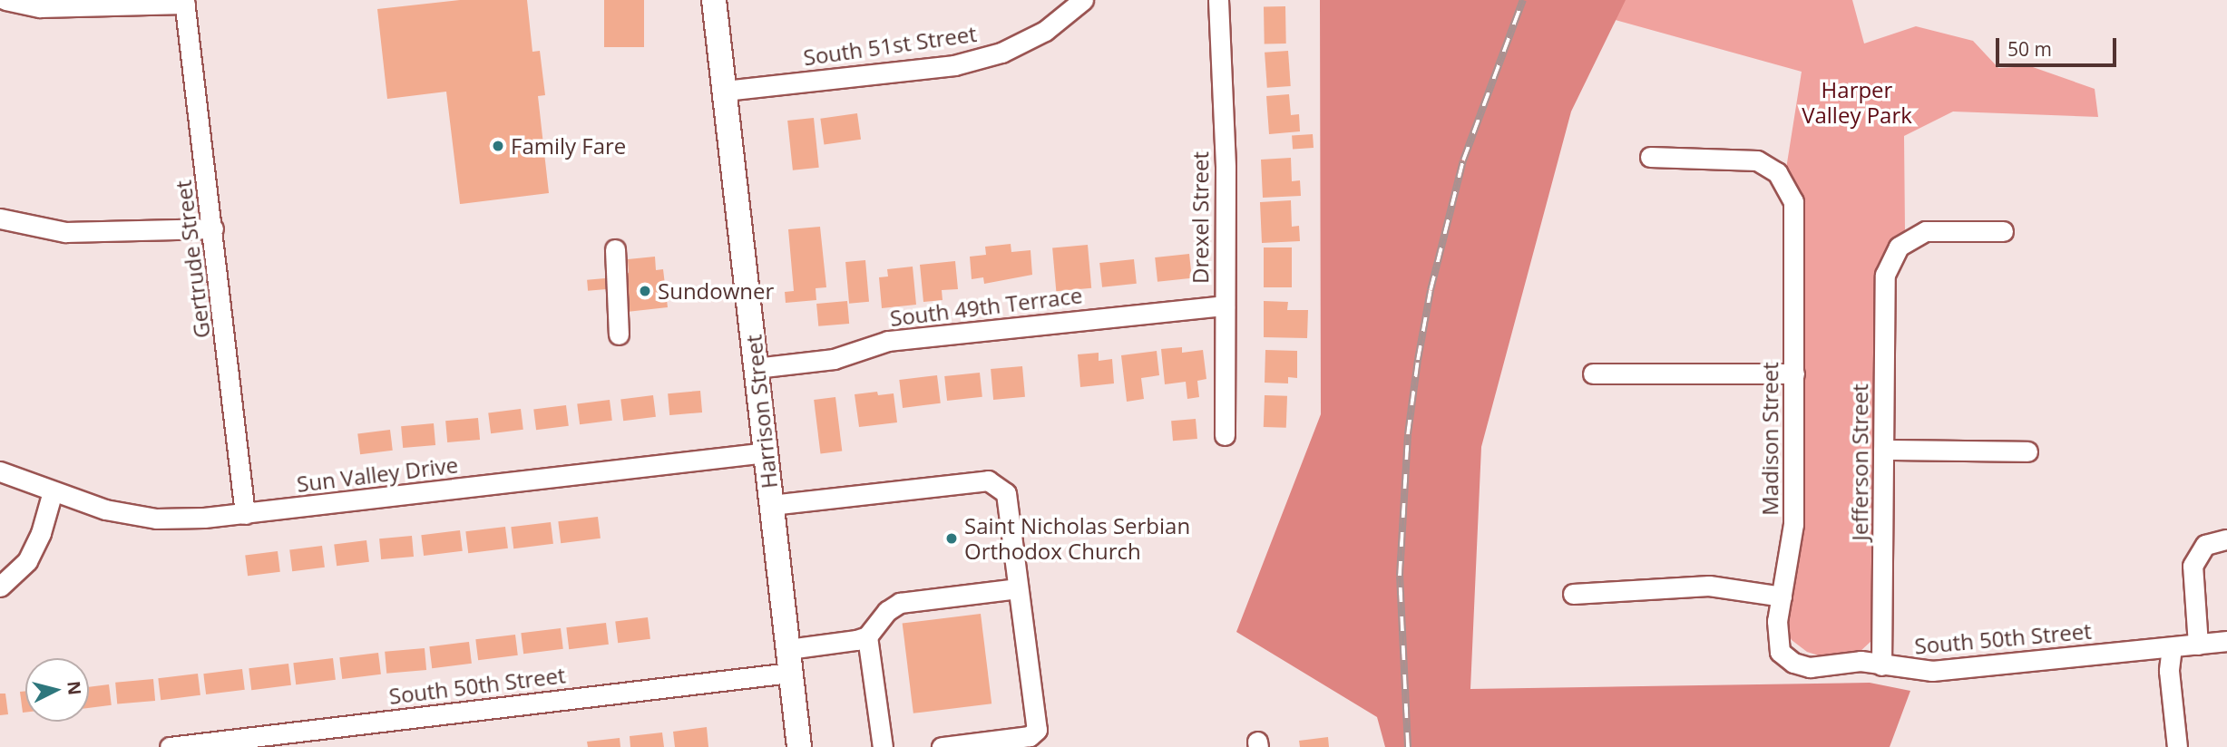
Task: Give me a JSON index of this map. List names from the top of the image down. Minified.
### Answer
{"streets":{"main road":["Harrison Street"],"street":["South 51st Street","Drexel Street","Gertrude Street","South 49th Terrace","Madison Street","Jefferson Street","Sun Valley Drive","South 50th Street"]},"crossings":[["South 51st Street","Harrison Street"],["Drexel Street","South 49th Terrace"],["Gertrude Street","Sun Valley Drive"],["South 49th Terrace","Harrison Street"],["Harrison Street","Sun Valley Drive"],["Harrison Street","South 50th Street"],["Madison Street","South 50th Street"],["Jefferson Street","South 50th Street"]],"parks":["Harper Valley Park"],"places":["Family Fare","Sundowner","Saint Nicholas Serbian Orthodox Church"],"scale_bar":"50 m","north":"right"}
